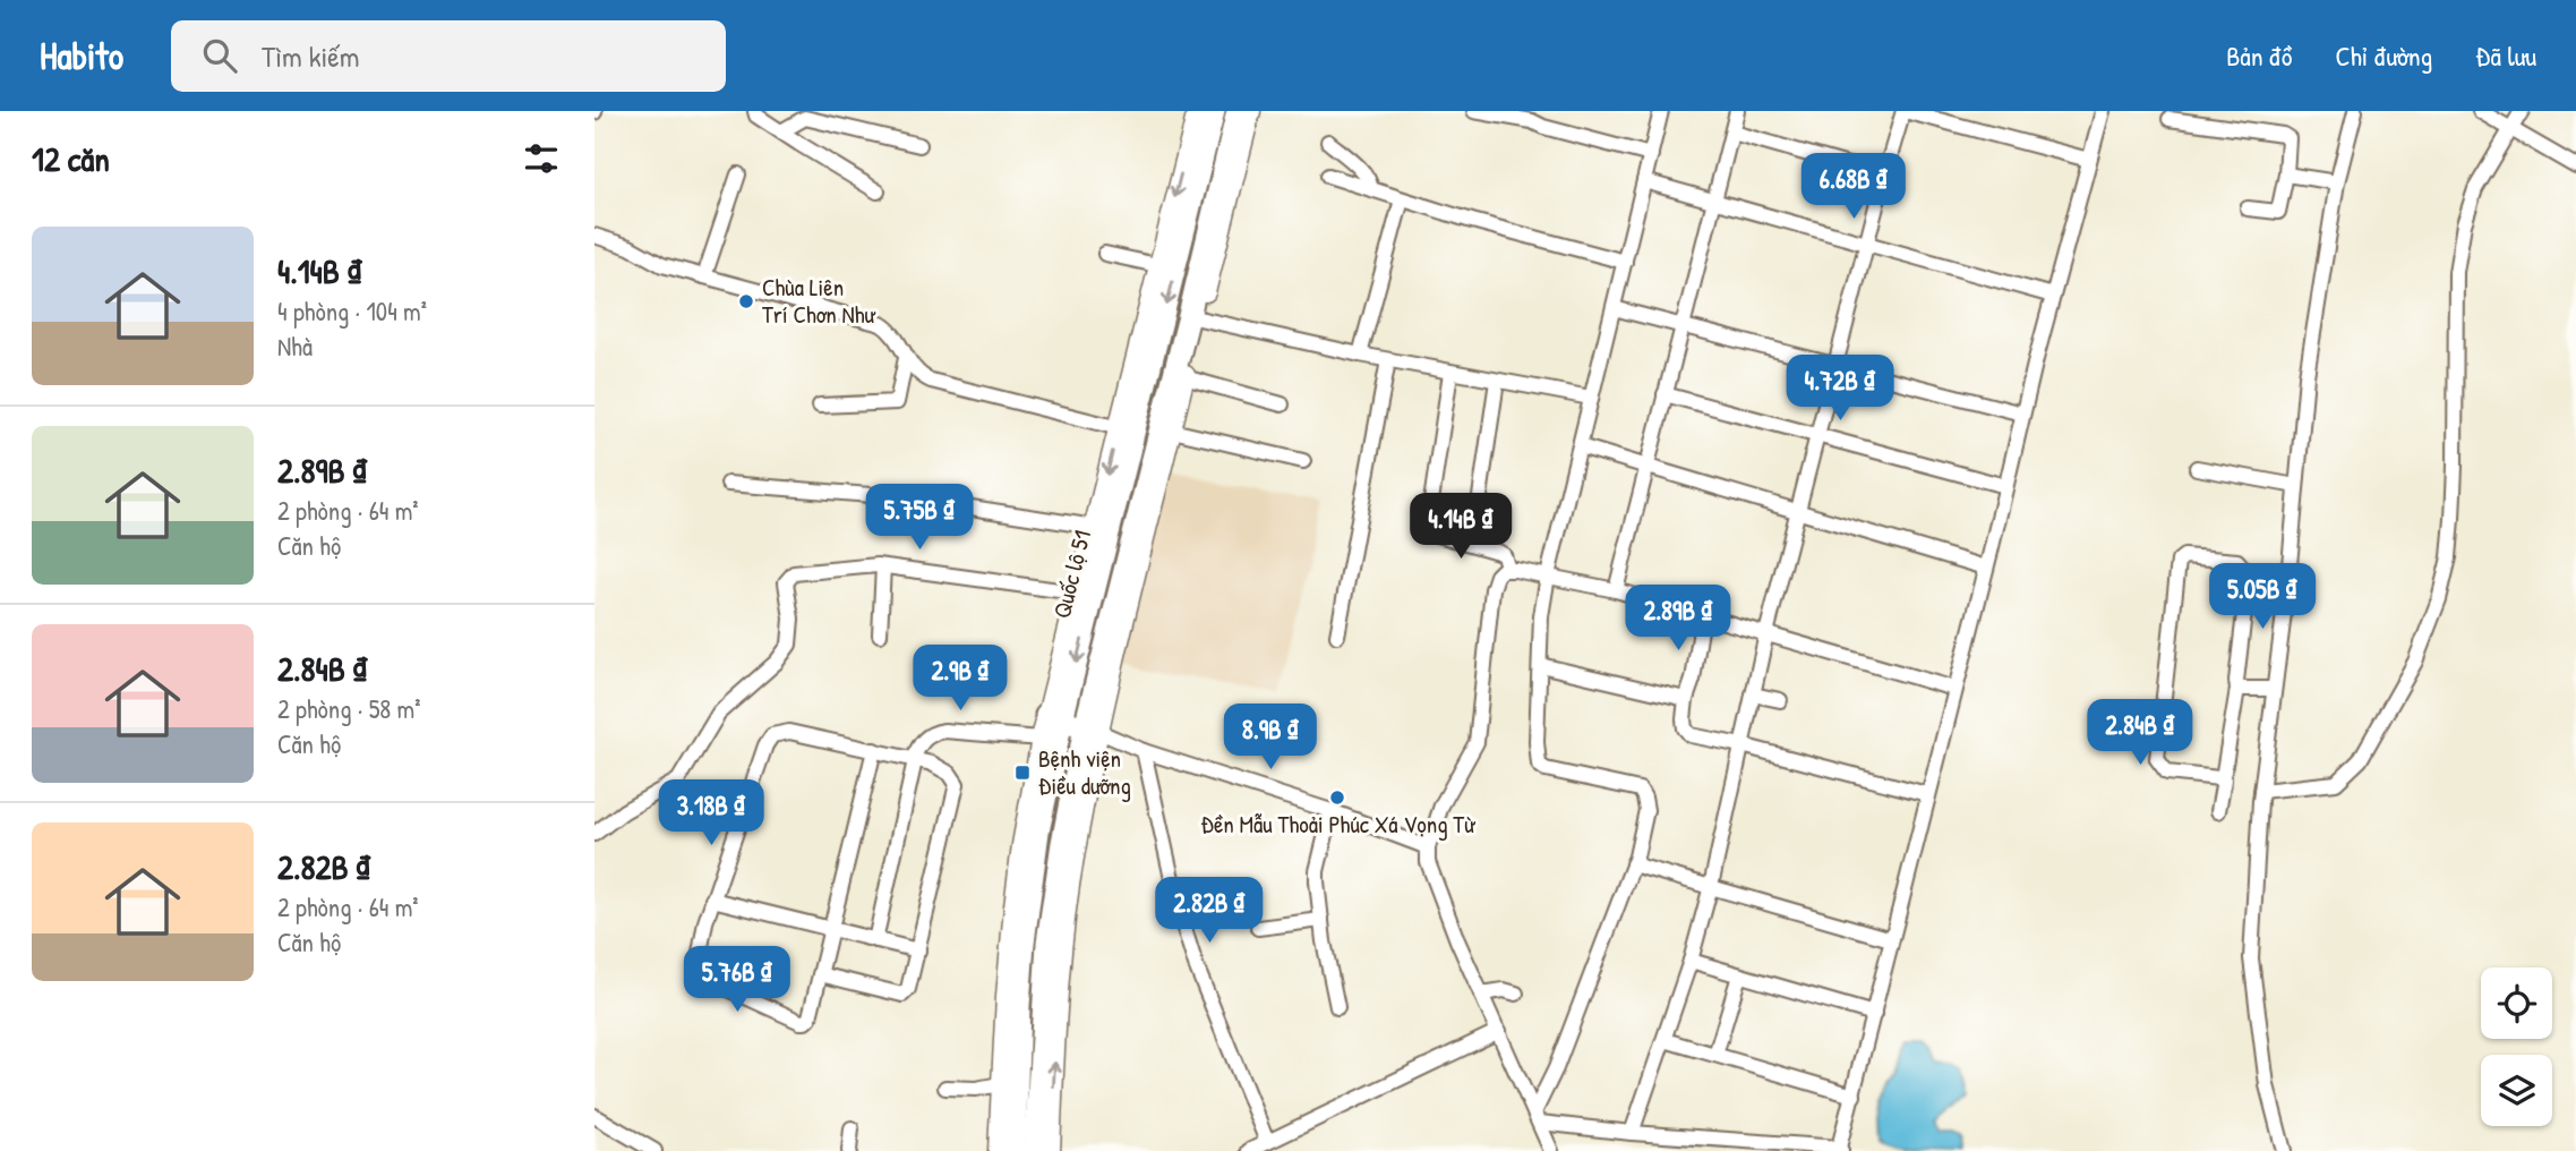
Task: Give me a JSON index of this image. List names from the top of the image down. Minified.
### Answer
{"streets":{"highway":["Quốc lộ 51"]},"places":{"other":["Chùa Liên Trí Chơn Như","Đền Mẫu Thoải Phúc Xá Vọng Từ"],"transit":["Bệnh viện Điều dưỡng"]},"page":{"header":"Habito","search":"Tìm kiếm","nav":["Bản đồ","Chỉ đường","Đã lưu"],"heading":"12 căn","price":["6.68B ₫","4.72B ₫","5.75B ₫","4.14B ₫","5.05B ₫","2.89B ₫","2.9B ₫","2.84B ₫","8.9B ₫","3.18B ₫","2.82B ₫","5.76B ₫"],"list":[{"name":"4.14B ₫","note":"4 phòng · 104 m² · Nhà"},{"name":"2.89B ₫","note":"2 phòng · 64 m² · Căn hộ"},{"name":"2.84B ₫","note":"2 phòng · 58 m² · Căn hộ"},{"name":"2.82B ₫","note":"2 phòng · 64 m² · Căn hộ"}]}}
